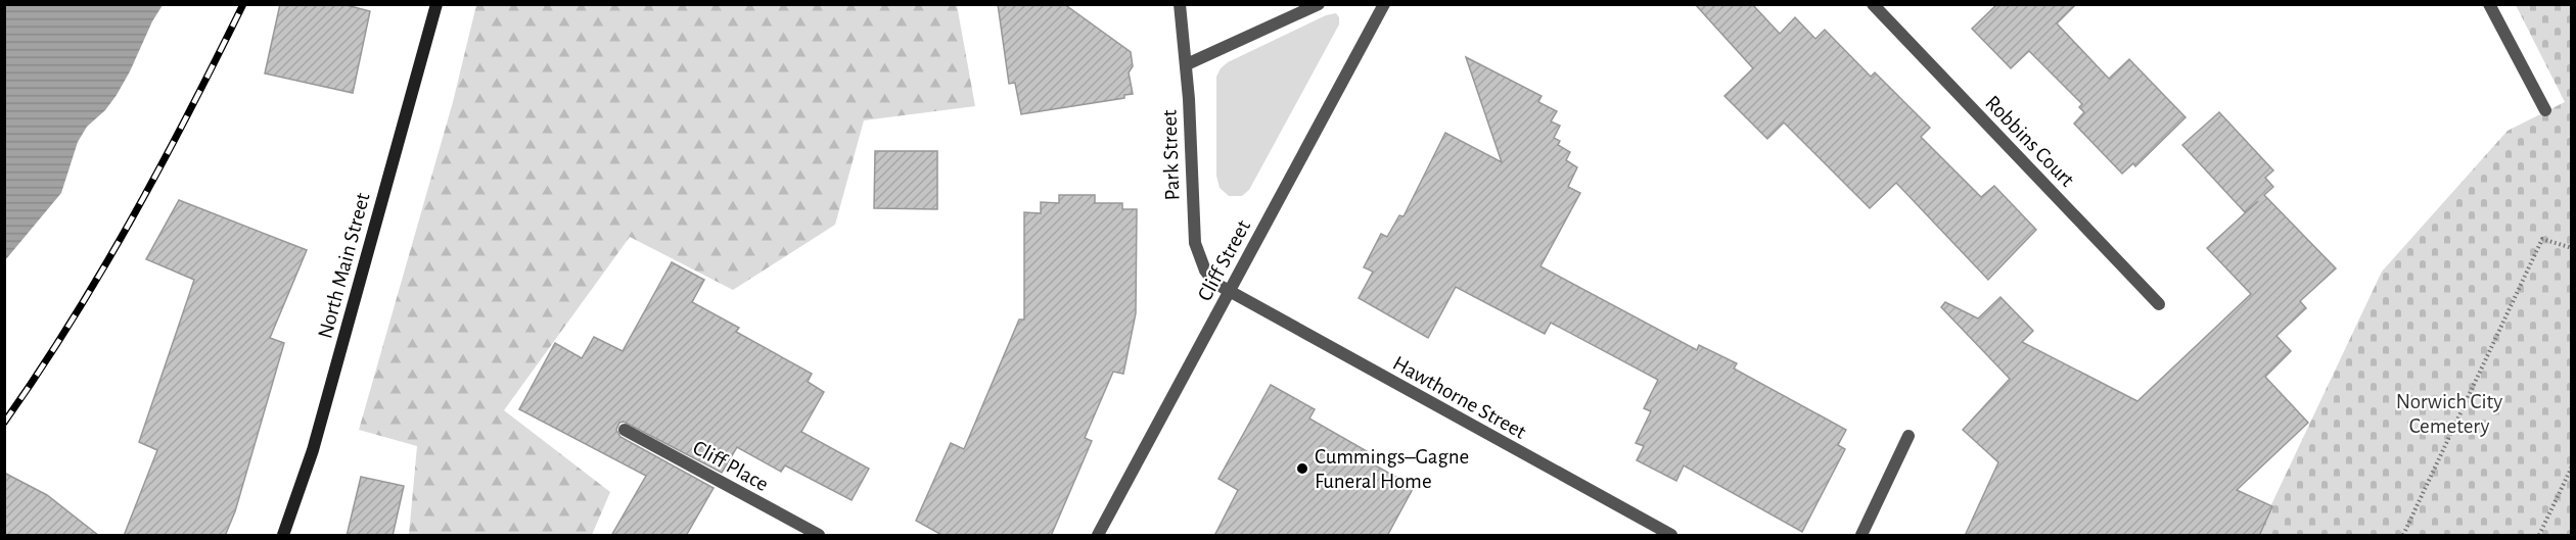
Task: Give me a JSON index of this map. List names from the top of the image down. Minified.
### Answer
{"streets":{"main road":["North Main Street"],"street":["Robbins Court","Park Street","Cliff Street","Hawthorne Street","Cliff Place"]},"crossings":[["Park Street","Cliff Street"],["Park Street","Hawthorne Street"],["Cliff Street","Hawthorne Street"]],"parks":["Norwich City Cemetery"],"places":["Cummings–Gagne Funeral Home"]}
